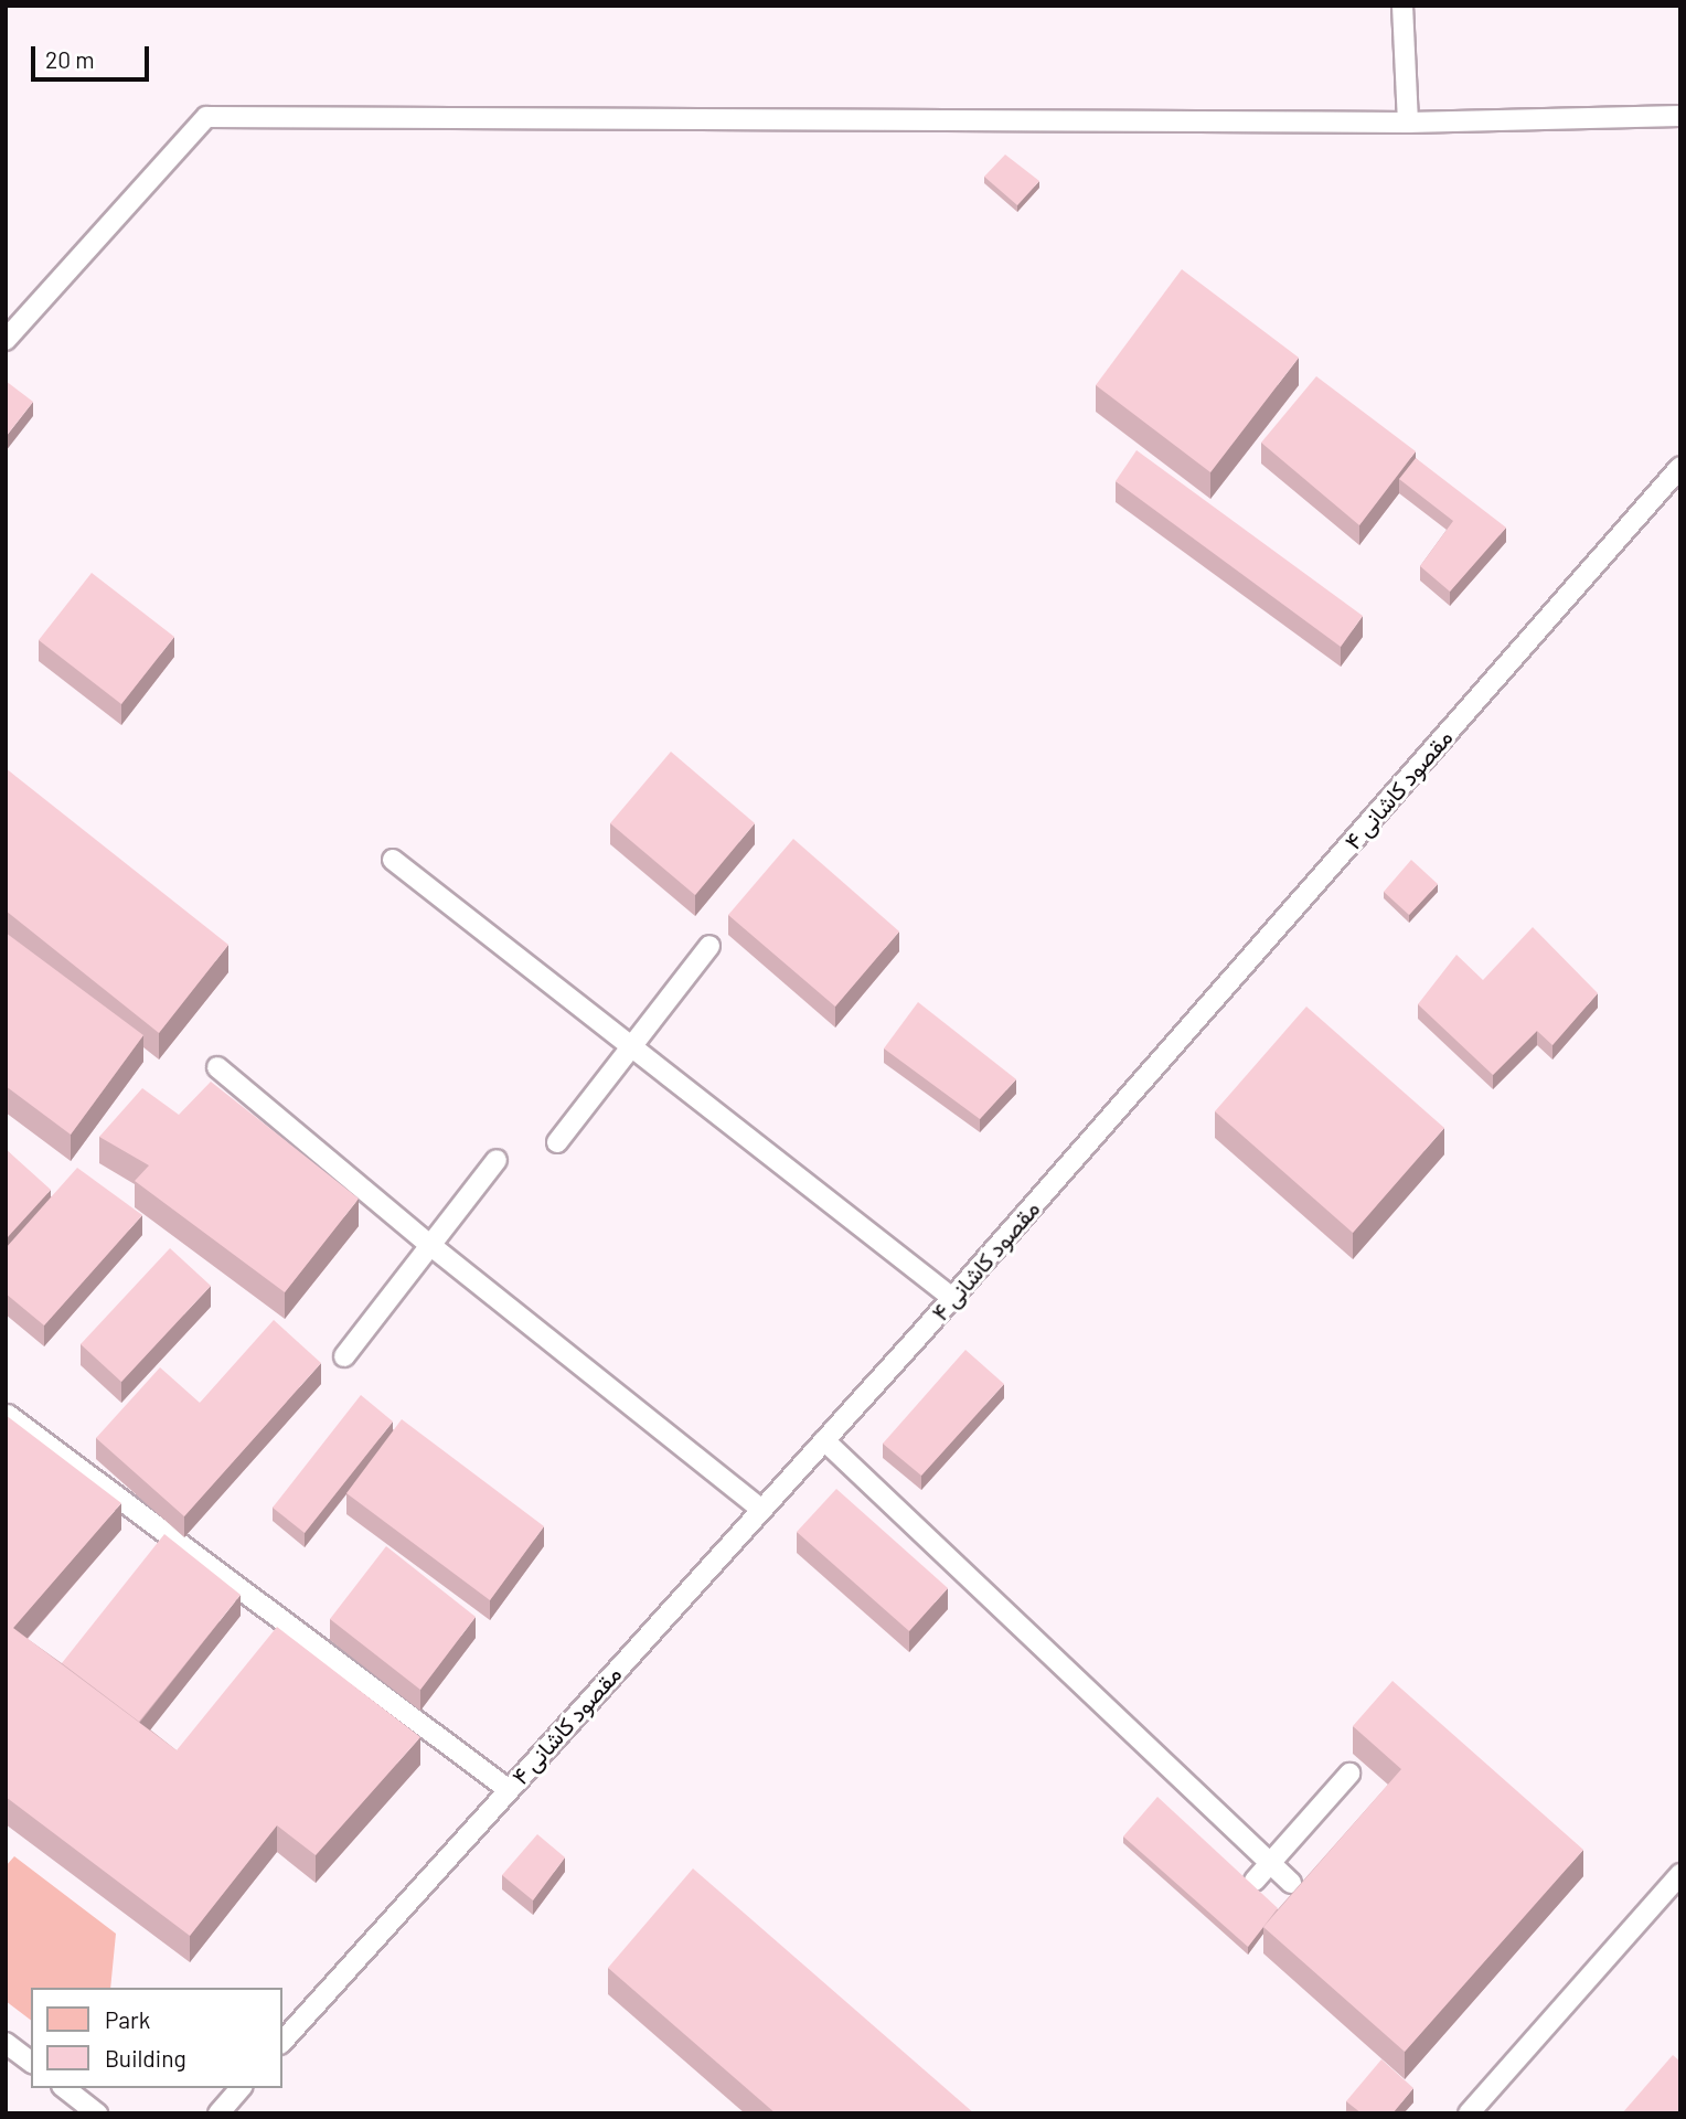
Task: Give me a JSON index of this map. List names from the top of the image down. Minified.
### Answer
{"streets":{"lane":["مقصود کاشانی ۴"]},"legend":["Park","Building"],"scale_bar":"20 m"}
